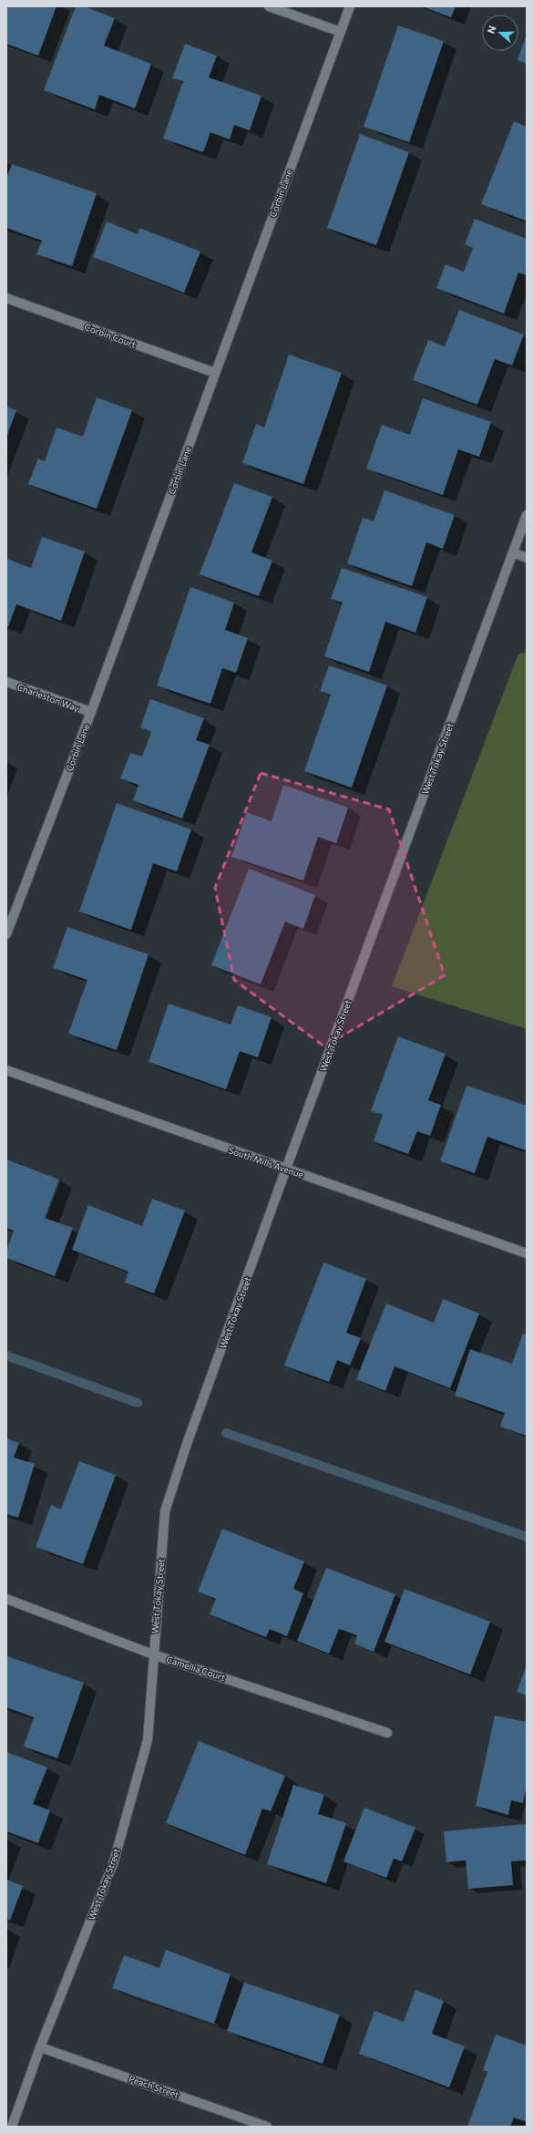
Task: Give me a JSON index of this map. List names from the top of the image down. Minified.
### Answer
{"streets":{"street":["Corbin Lane","Corbin Court","Charleston Way","West Tokay Street","South Mills Avenue","Camellia Court","Peach Street"]},"crossings":[["Corbin Lane","Corbin Court"],["Corbin Lane","Charleston Way"],["West Tokay Street","South Mills Avenue"],["West Tokay Street","Camellia Court"],["West Tokay Street","Peach Street"]],"north":"left"}
